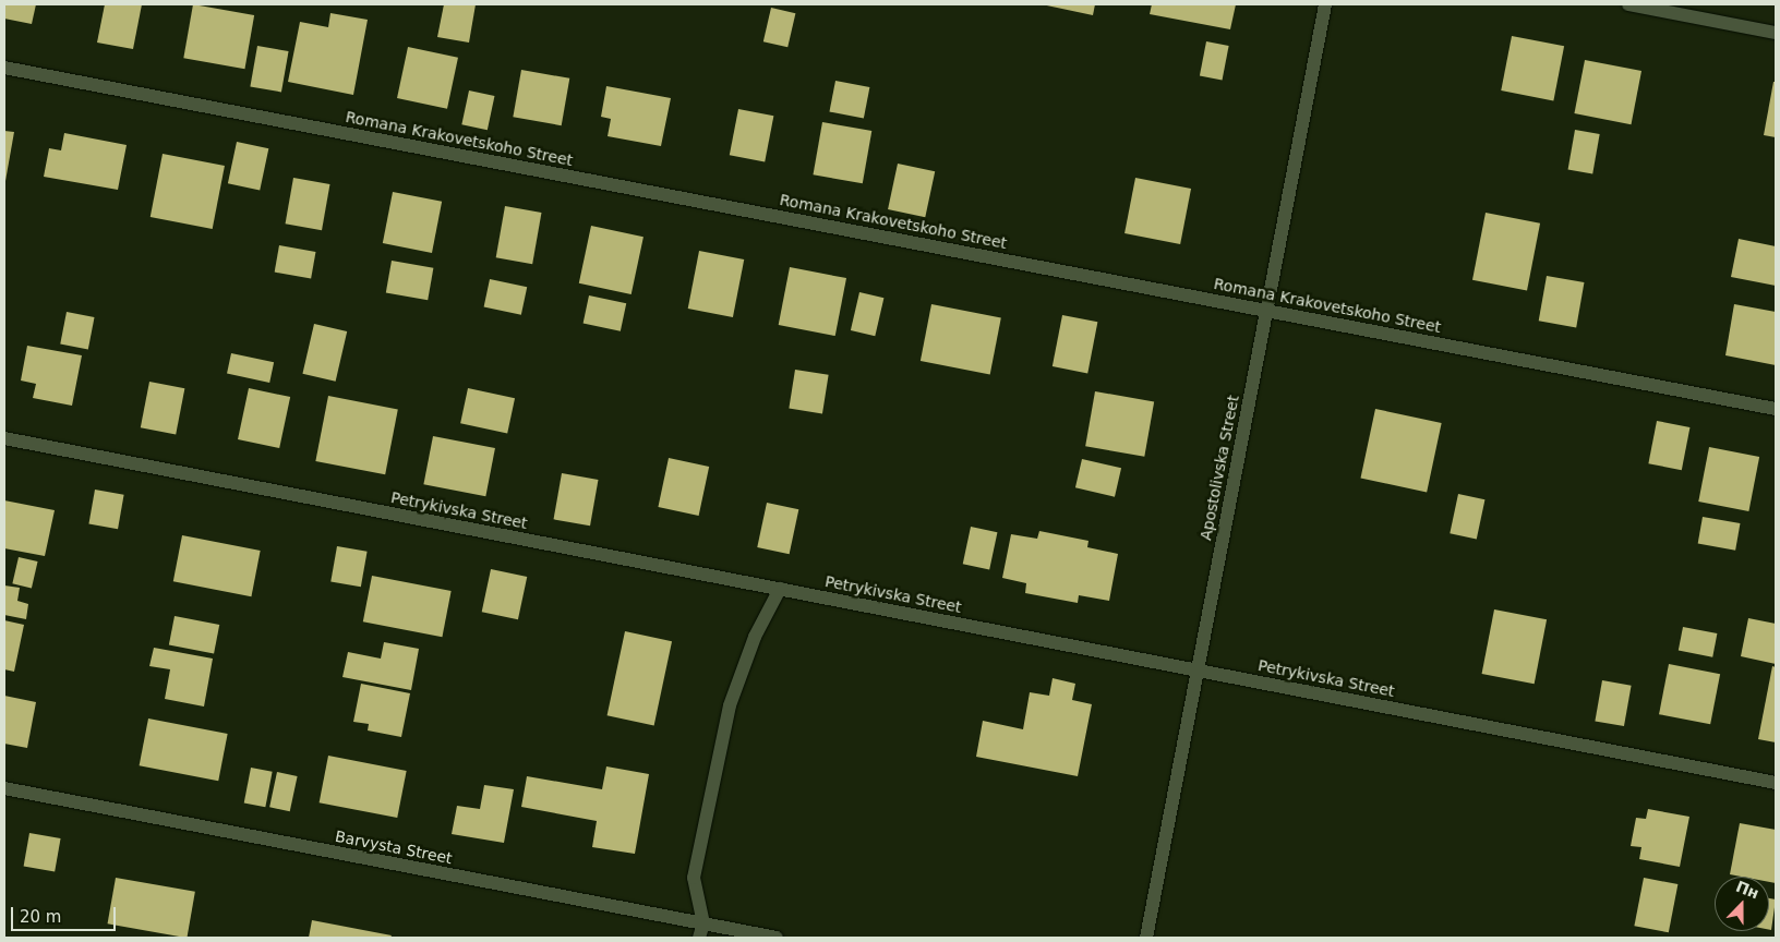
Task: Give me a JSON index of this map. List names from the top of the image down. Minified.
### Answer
{"streets":{"street":["Romana Krakovetskoho Street","Apostolivska Street","Petrykivska Street","Barvysta Street"]},"crossings":[["Romana Krakovetskoho Street","Apostolivska Street"],["Apostolivska Street","Petrykivska Street"]],"scale_bar":"20 m","north":"top"}
